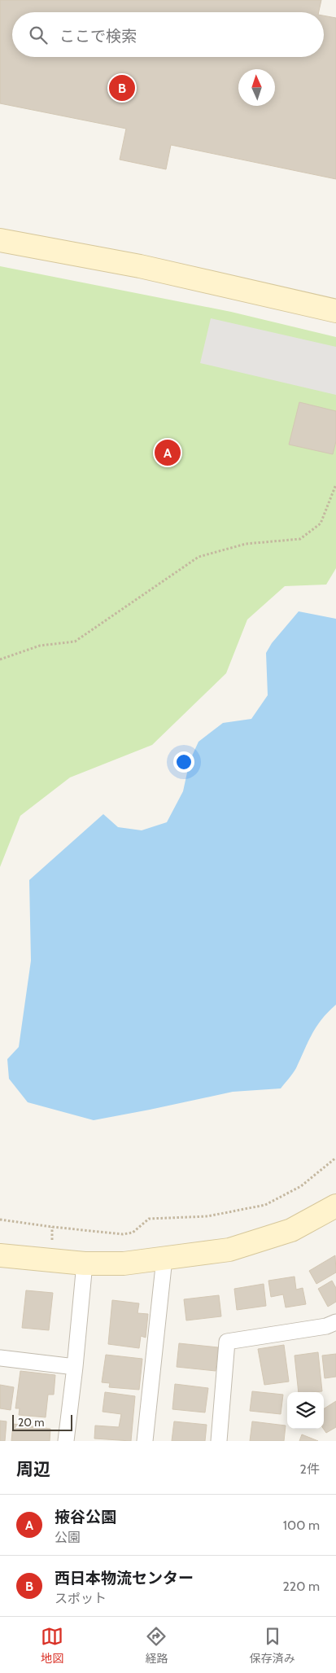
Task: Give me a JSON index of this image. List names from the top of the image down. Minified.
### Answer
{"scale_bar":"20 m","north":"top","page":{"search":"ここで検索","pins":["B","A"],"scale":"20 m","heading":["周辺","2件"],"list":[{"mark":"A","name":"掖谷公園","note":"公園","value":"100 m"},{"mark":"B","name":"西日本物流センター","note":"スポット","value":"220 m"}],"nav":["地図","経路","保存済み"]}}
